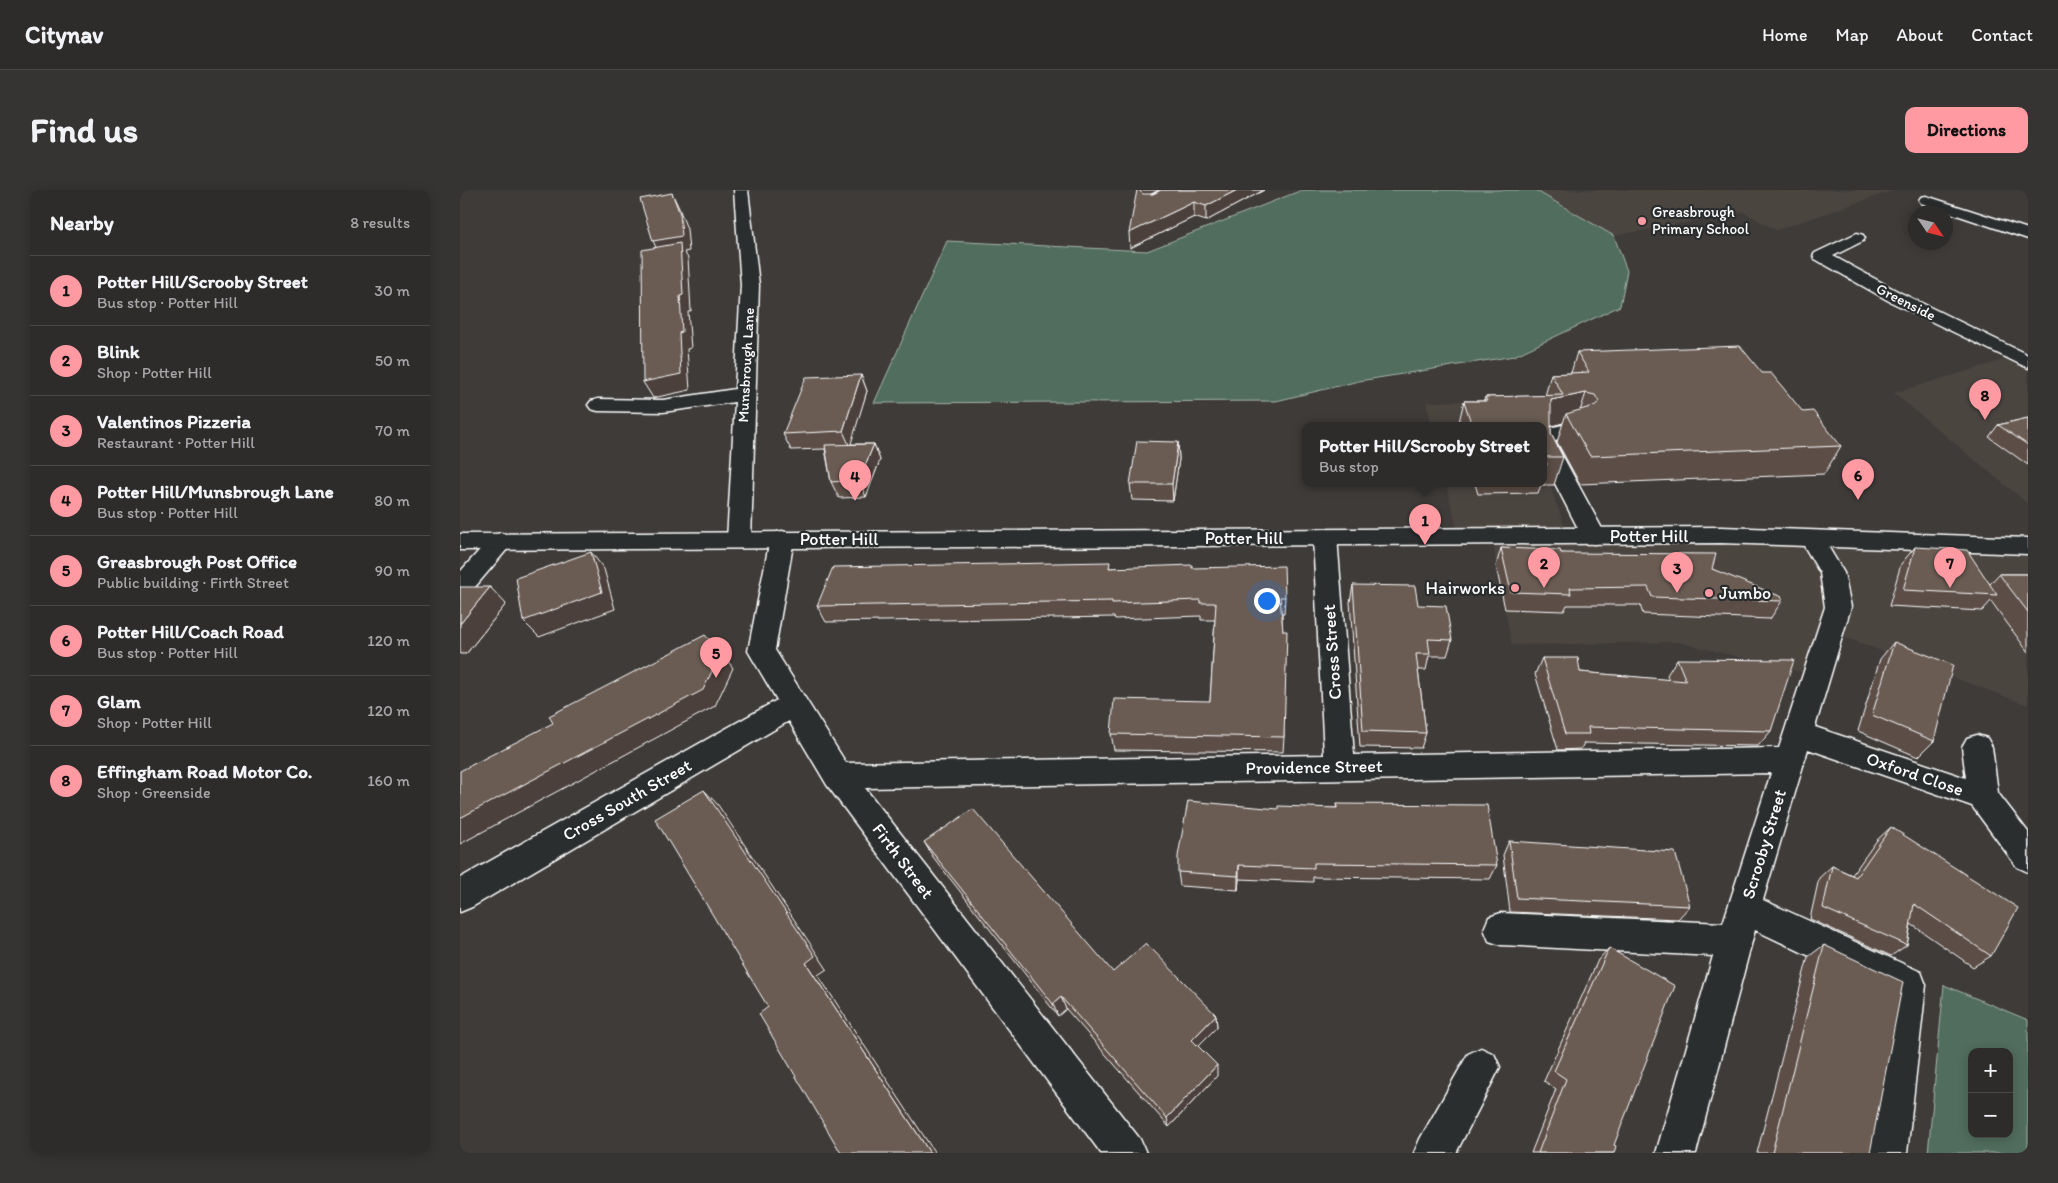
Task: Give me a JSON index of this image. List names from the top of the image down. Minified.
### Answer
{"streets":{"street":["Greenside","Munsbrough Lane","Potter Hill","Cross Street","Providence Street","Oxford Close","Cross South Street","Scrooby Street","Firth Street"]},"crossings":[["Munsbrough Lane","Potter Hill"],["Potter Hill","Cross Street"],["Potter Hill","Scrooby Street"],["Potter Hill","Firth Street"],["Cross Street","Providence Street"],["Providence Street","Oxford Close"],["Providence Street","Scrooby Street"],["Providence Street","Firth Street"],["Oxford Close","Scrooby Street"],["Cross South Street","Firth Street"]],"places":["Greasbrough Primary School","Hairworks","Jumbo"],"north":"bottom right","page":{"header":"Citynav","nav":["Home","Map","About","Contact"],"buttons":"Directions","title":"Find us","heading":["Nearby","8 results"],"list":[{"mark":"1","name":"Potter Hill/Scrooby Street","note":"Bus stop · Potter Hill","value":"30 m"},{"mark":"2","name":"Blink","note":"Shop · Potter Hill","value":"50 m"},{"mark":"3","name":"Valentinos Pizzeria","note":"Restaurant · Potter Hill","value":"70 m"},{"mark":"4","name":"Potter Hill/Munsbrough Lane","note":"Bus stop · Potter Hill","value":"80 m"},{"mark":"5","name":"Greasbrough Post Office","note":"Public building · Firth Street","value":"90 m"},{"mark":"6","name":"Potter Hill/Coach Road","note":"Bus stop · Potter Hill","value":"120 m"},{"mark":"7","name":"Glam","note":"Shop · Potter Hill","value":"120 m"},{"mark":"8","name":"Effingham Road Motor Co.","note":"Shop · Greenside","value":"160 m"}],"pins":["8","6","4","1","2","7","3","5"],"popup":["Potter Hill/Scrooby Street","Bus stop"],"map_buttons":["+","−"]}}
